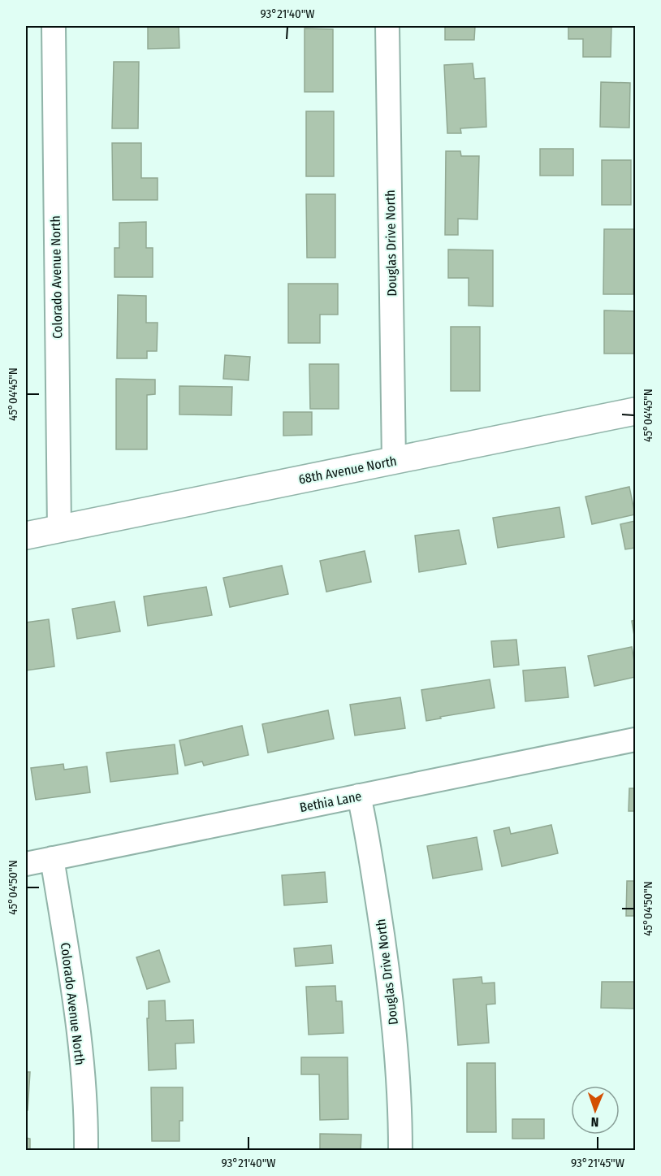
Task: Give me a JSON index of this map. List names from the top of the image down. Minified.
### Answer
{"streets":{"street":["Douglas Drive North","Colorado Avenue North","68th Avenue North","Bethia Lane"]},"crossings":[["Douglas Drive North","68th Avenue North"],["Douglas Drive North","Bethia Lane"],["Colorado Avenue North","68th Avenue North"],["Colorado Avenue North","Bethia Lane"]],"north":"bottom","coordinates":["93°21'40\"W","45°04'45\"N","45°04'50\"N","93°21'45\"W"]}
